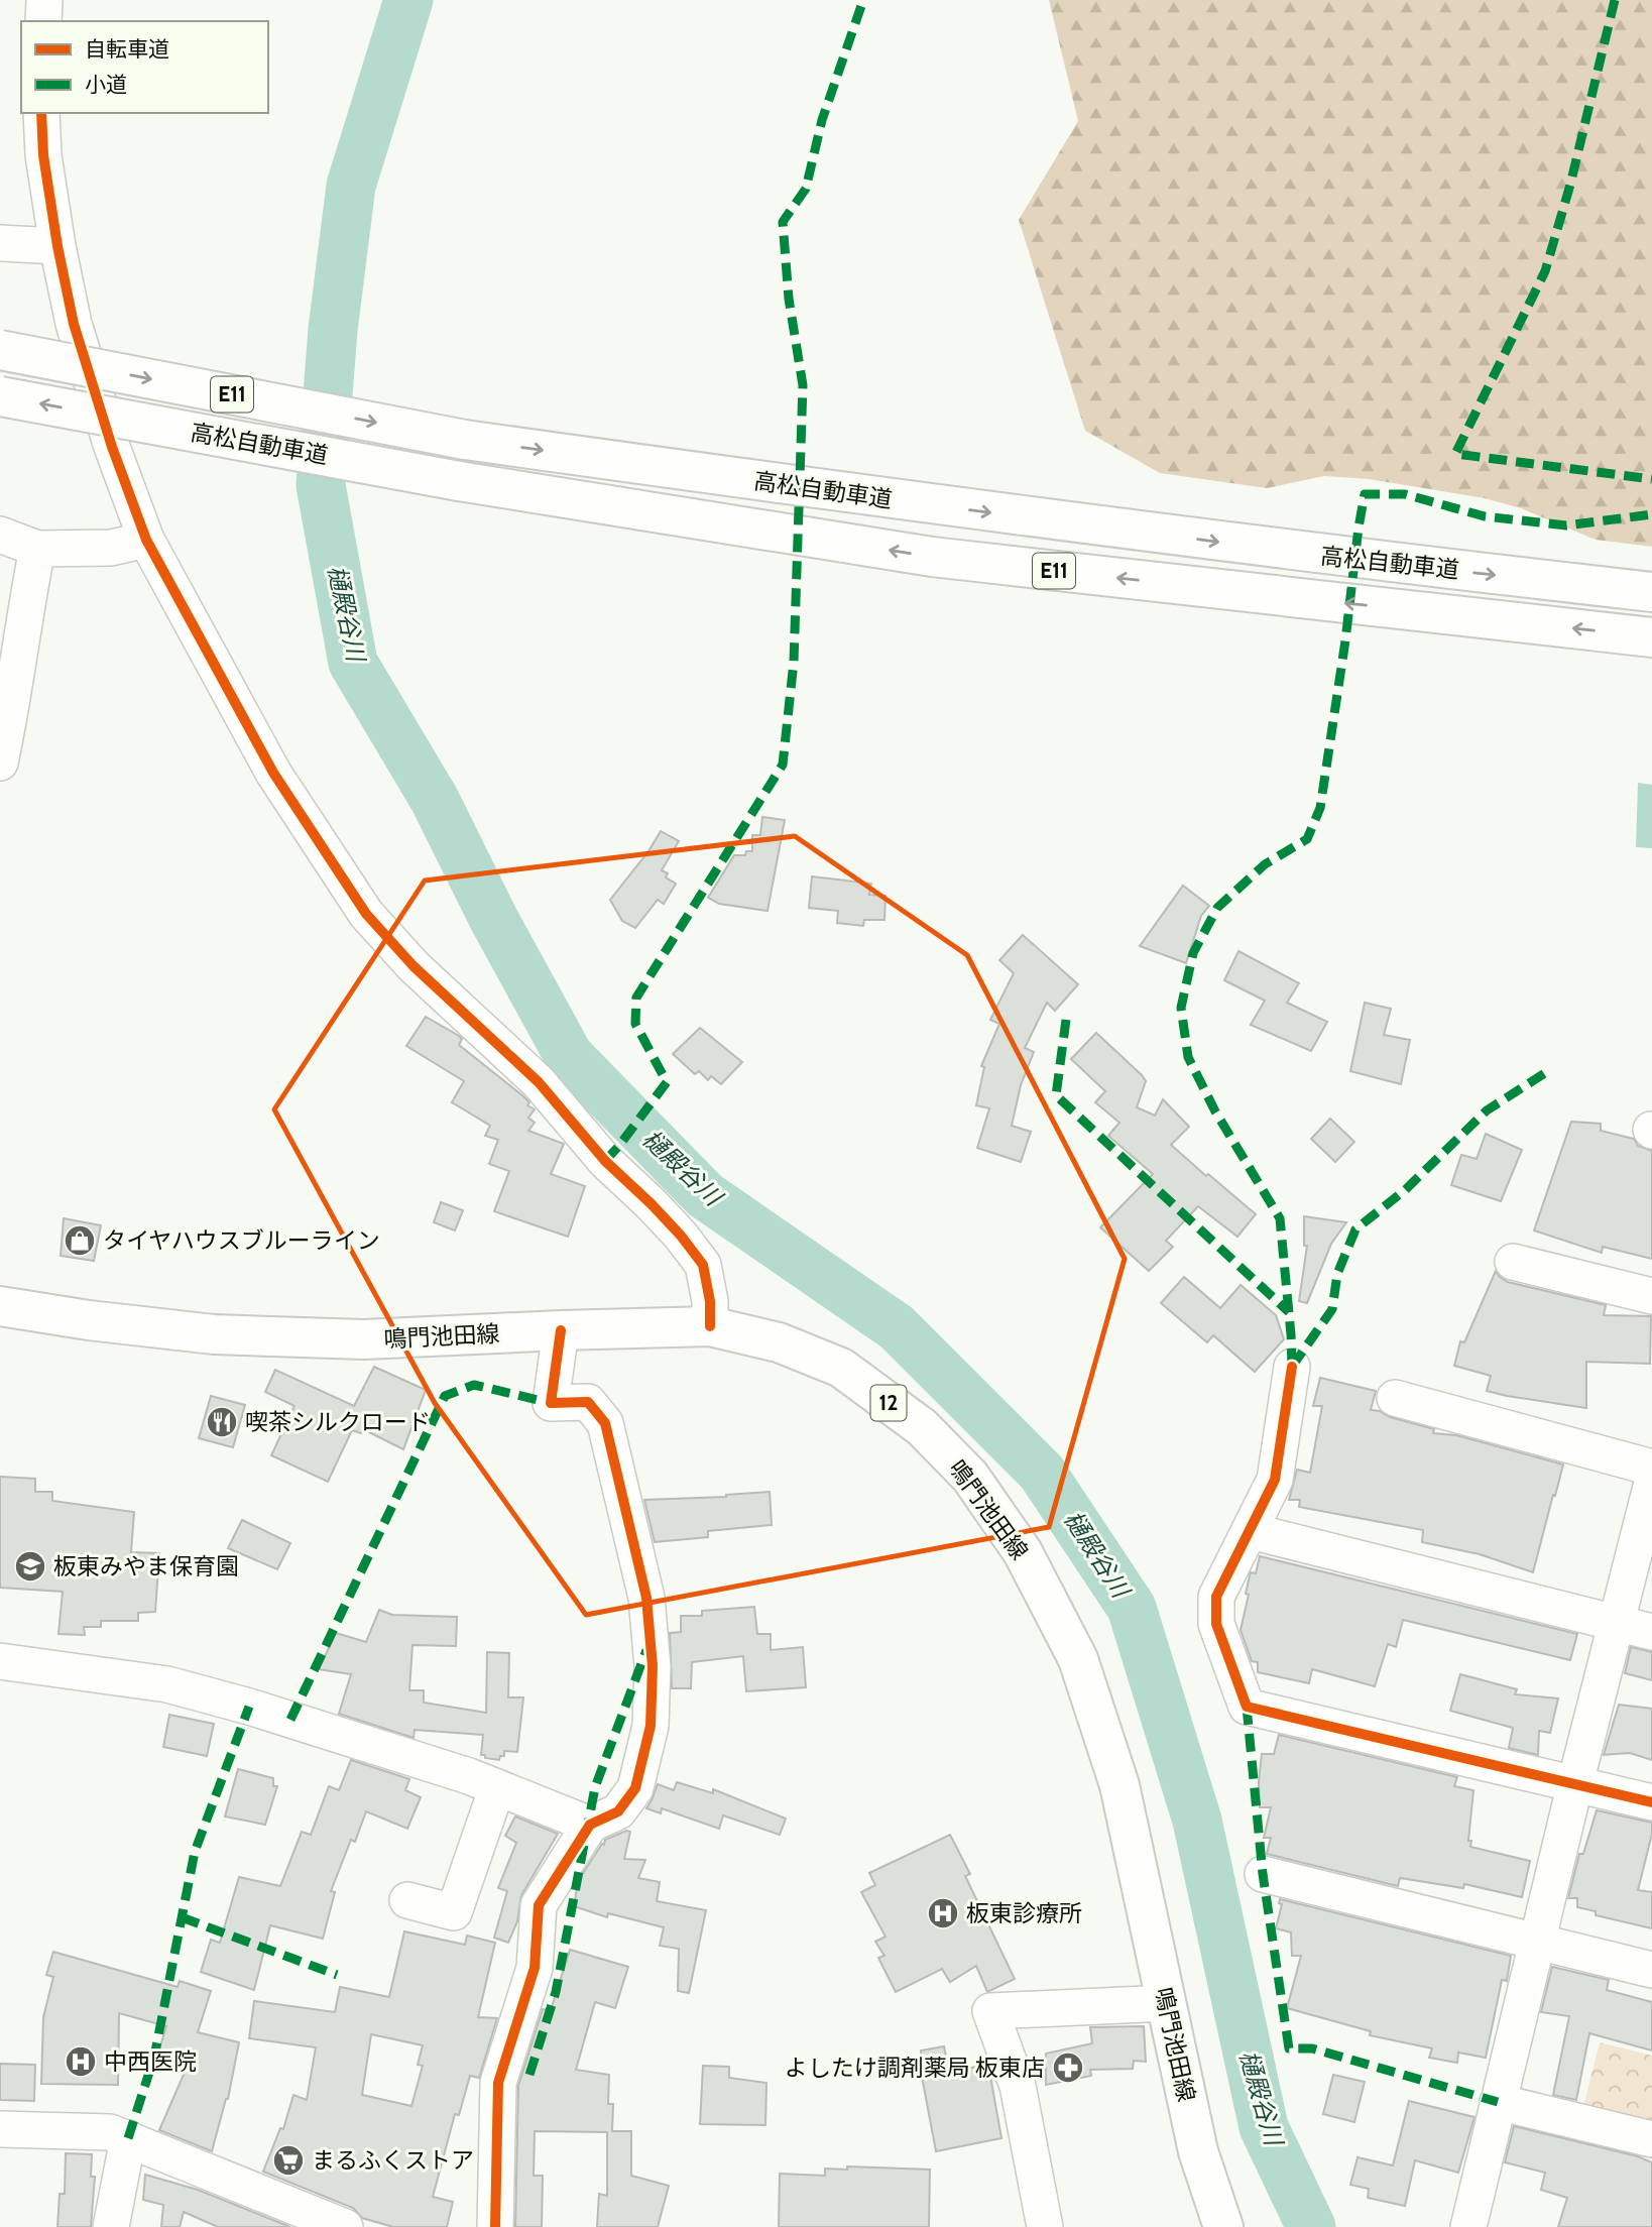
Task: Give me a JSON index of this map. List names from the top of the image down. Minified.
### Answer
{"streets":{"main road":["E11","高松自動車道","鳴門池田線","12"]},"water":["樋殿谷川"],"places":{"shop":["タイヤハウスブルーライン"],"restaurant":["喫茶シルクロード"],"school or university":["板東みやま保育園"],"hospital":["板東診療所","中西医院"],"pharmacy":["よしたけ調剤薬局 板東店"],"supermarket":["まるふくストア"]},"legend":["自転車道","小道"]}
